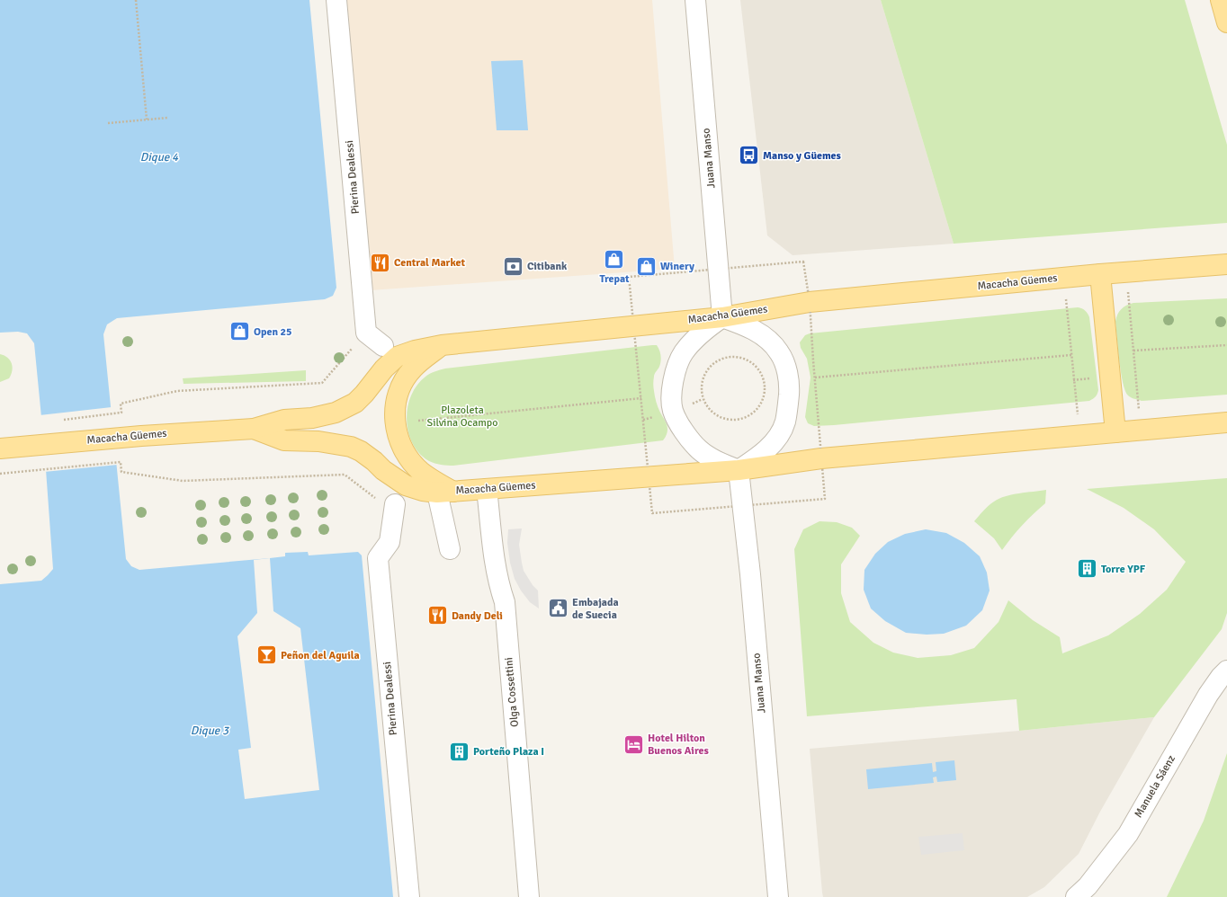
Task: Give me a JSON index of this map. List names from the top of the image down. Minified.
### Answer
{"streets":{"main road":["Macacha Güemes"],"street":["Juana Manso","Pierina Dealessi","Olga Cossettini","Manuela Sáenz"]},"crossings":[["Juana Manso","Macacha Güemes"],["Macacha Güemes","Olga Cossettini"]],"water":["Dique 4","Dique 3"],"parks":["Plazoleta Silvina Ocampo"],"places":{"bus stop":["Manso y Güemes"],"shop":["Trepat","Winery","Open 25"],"restaurant":["Central Market","Dandy Deli"],"bank":["Citibank"],"building":["Torre YPF","Porteño Plaza I"],"public building":["Embajada de Suecia"],"bar":["Peñon del Aguila"],"hotel":["Hotel Hilton Buenos Aires"]}}
